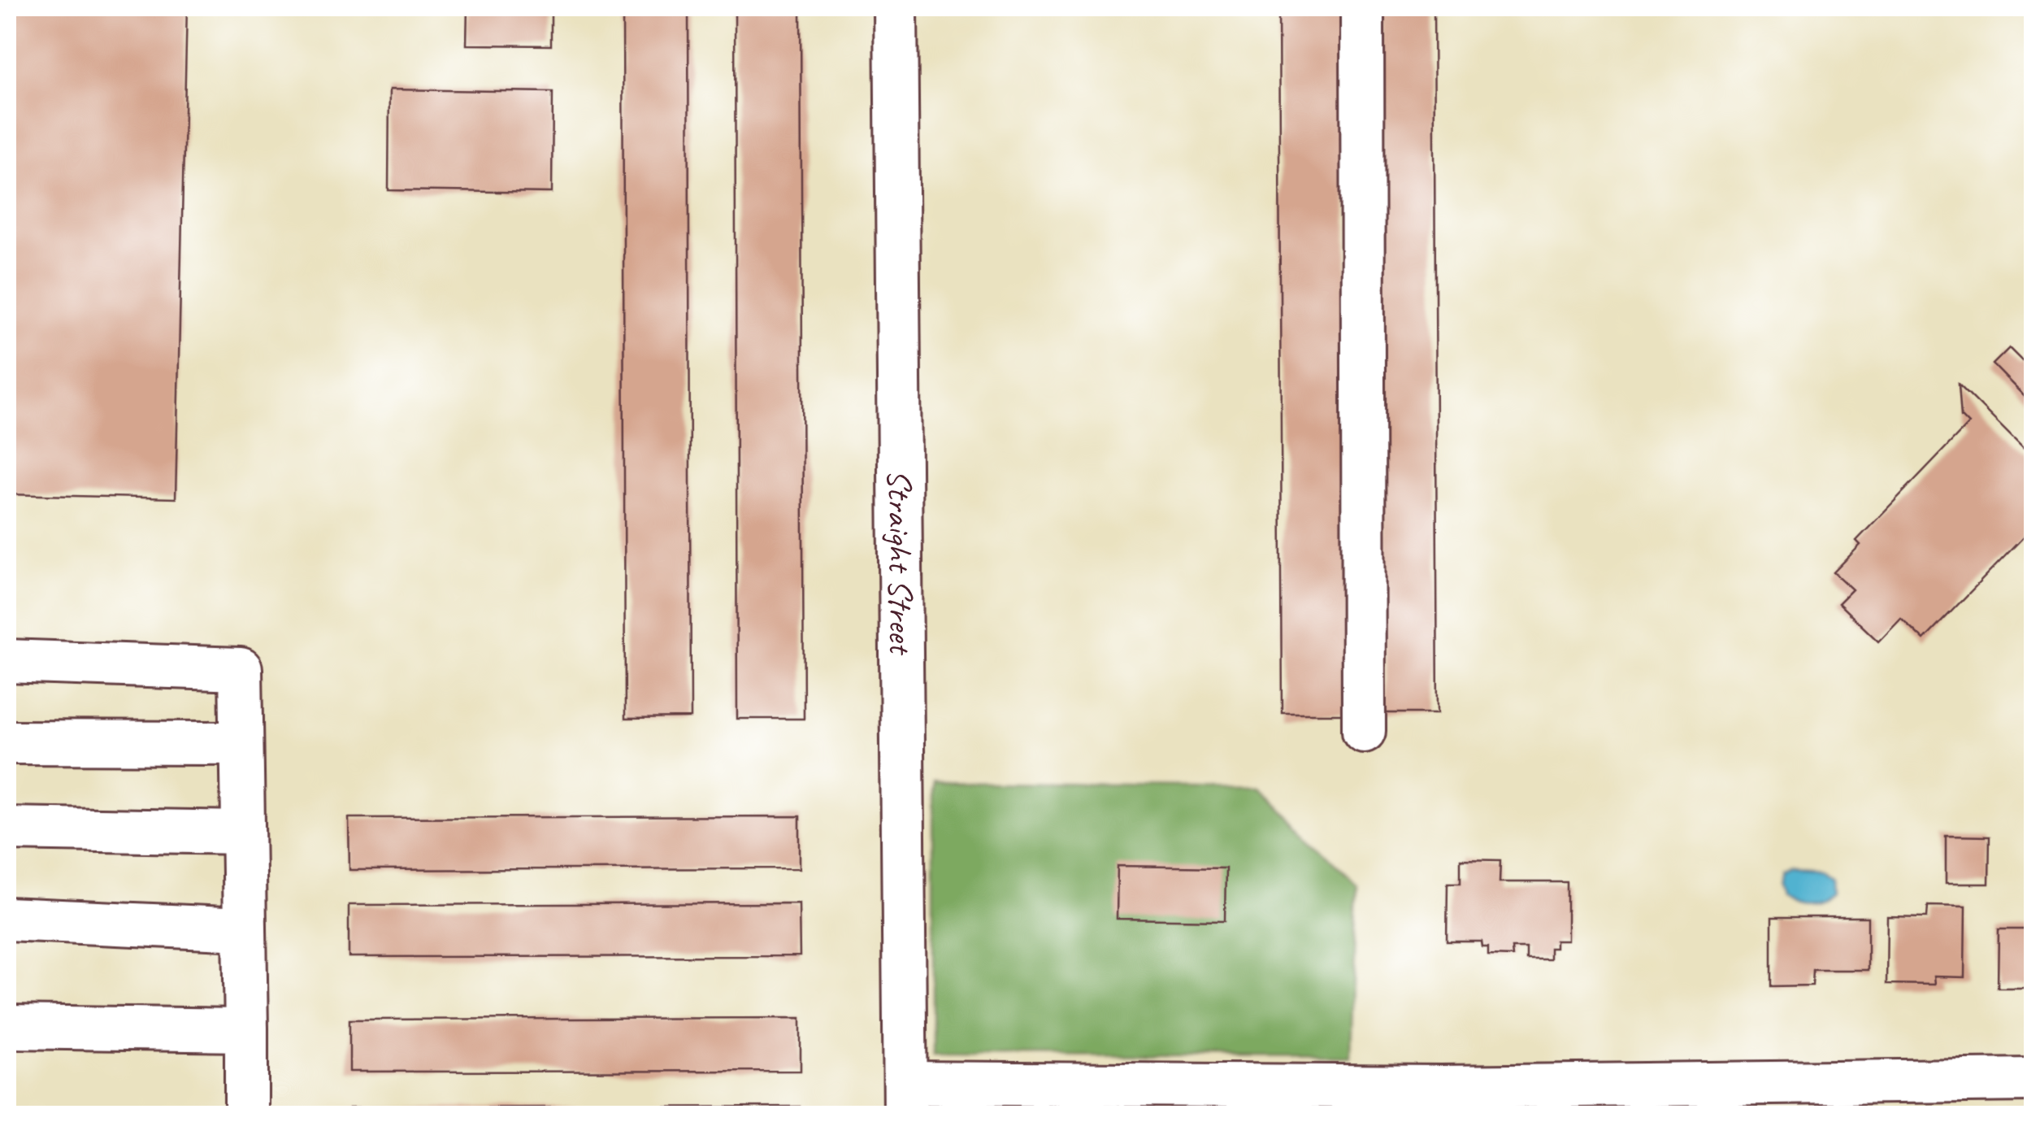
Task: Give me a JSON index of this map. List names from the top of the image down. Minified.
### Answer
{"streets":{"street":["Straight Street"]}}
